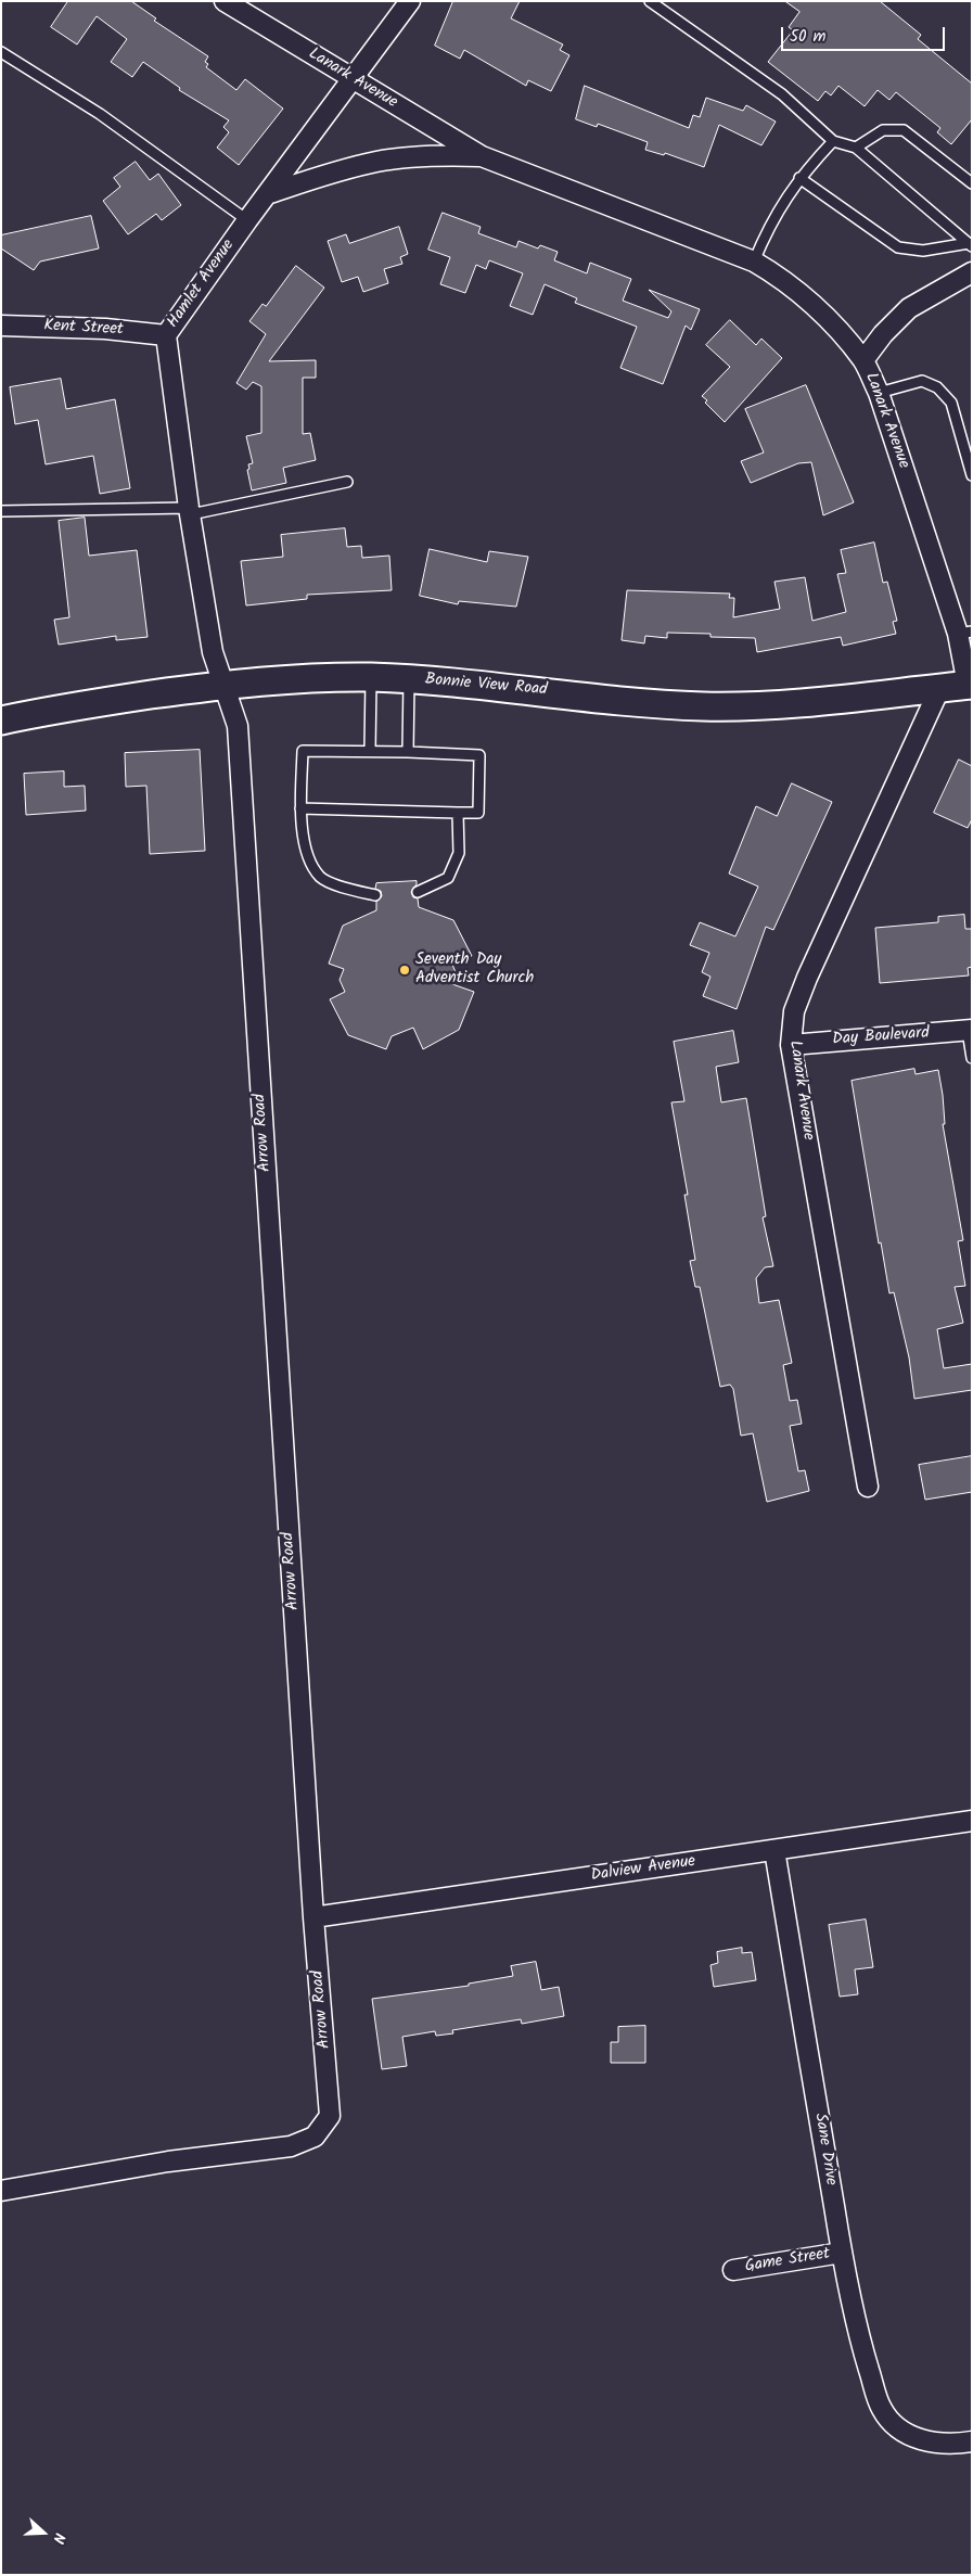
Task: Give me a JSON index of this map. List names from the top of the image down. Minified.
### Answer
{"streets":{"street":["Lanark Avenue","Hamlet Avenue","Kent Street","Bonnie View Road","Day Boulevard","Arrow Road","Dalview Avenue","Sane Drive","Game Street"]},"crossings":[["Lanark Avenue","Hamlet Avenue"],["Lanark Avenue","Bonnie View Road"],["Lanark Avenue","Day Boulevard"],["Hamlet Avenue","Kent Street"],["Hamlet Avenue","Bonnie View Road"],["Hamlet Avenue","Arrow Road"],["Bonnie View Road","Arrow Road"],["Arrow Road","Dalview Avenue"],["Dalview Avenue","Sane Drive"],["Sane Drive","Game Street"]],"places":["Seventh Day Adventist Church"],"scale_bar":"50 m","north":"right"}
